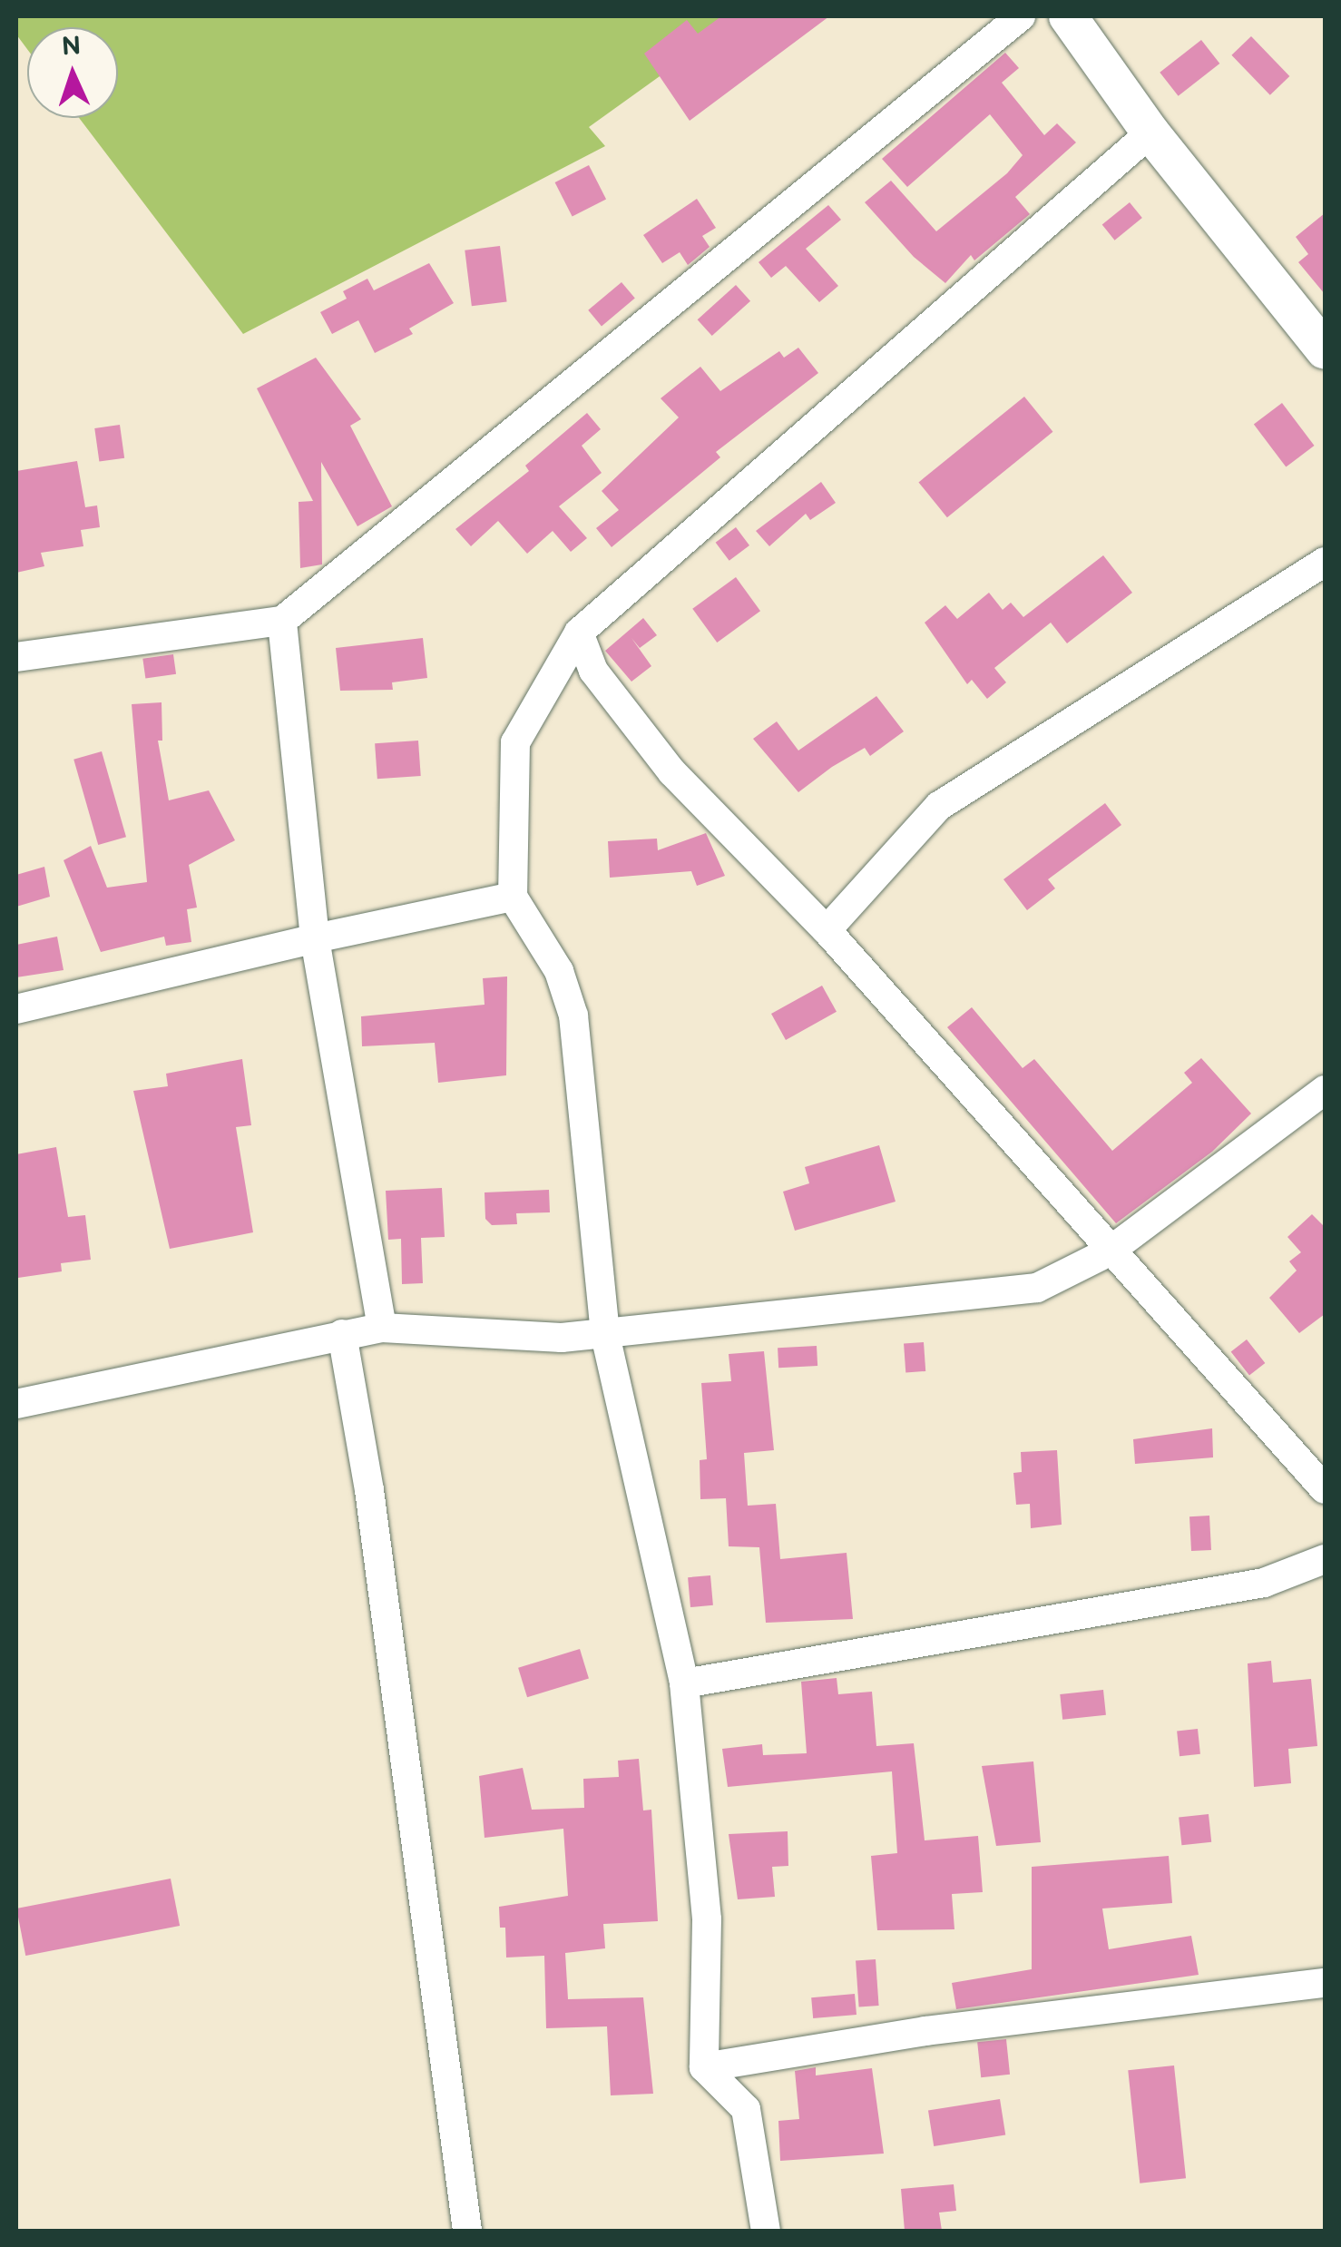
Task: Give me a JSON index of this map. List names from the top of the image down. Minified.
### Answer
{"north":"top"}
